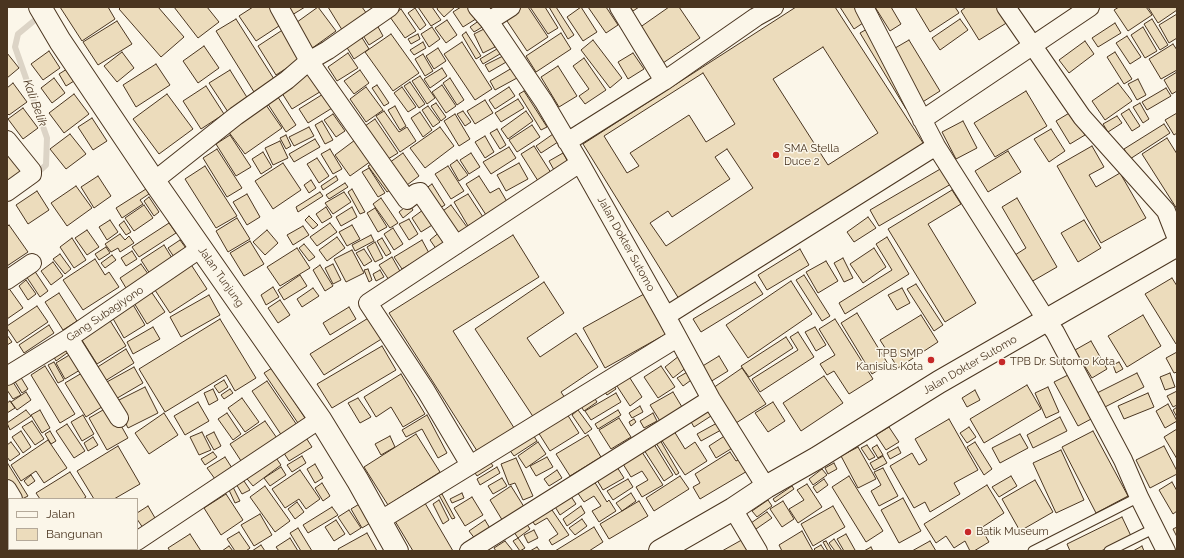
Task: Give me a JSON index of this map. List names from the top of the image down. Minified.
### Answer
{"streets":{"street":["Jalan Dokter Sutomo","Jalan Tunjung","Gang Subagiyono"]},"crossings":[["Jalan Tunjung","Gang Subagiyono"]],"water":["Kali Belik"],"places":["SMA Stella Duce 2","TPB SMP Kanisius Kota","TPB Dr. Sutomo Kota","Batik Museum"],"legend":["Jalan","Bangunan"]}
